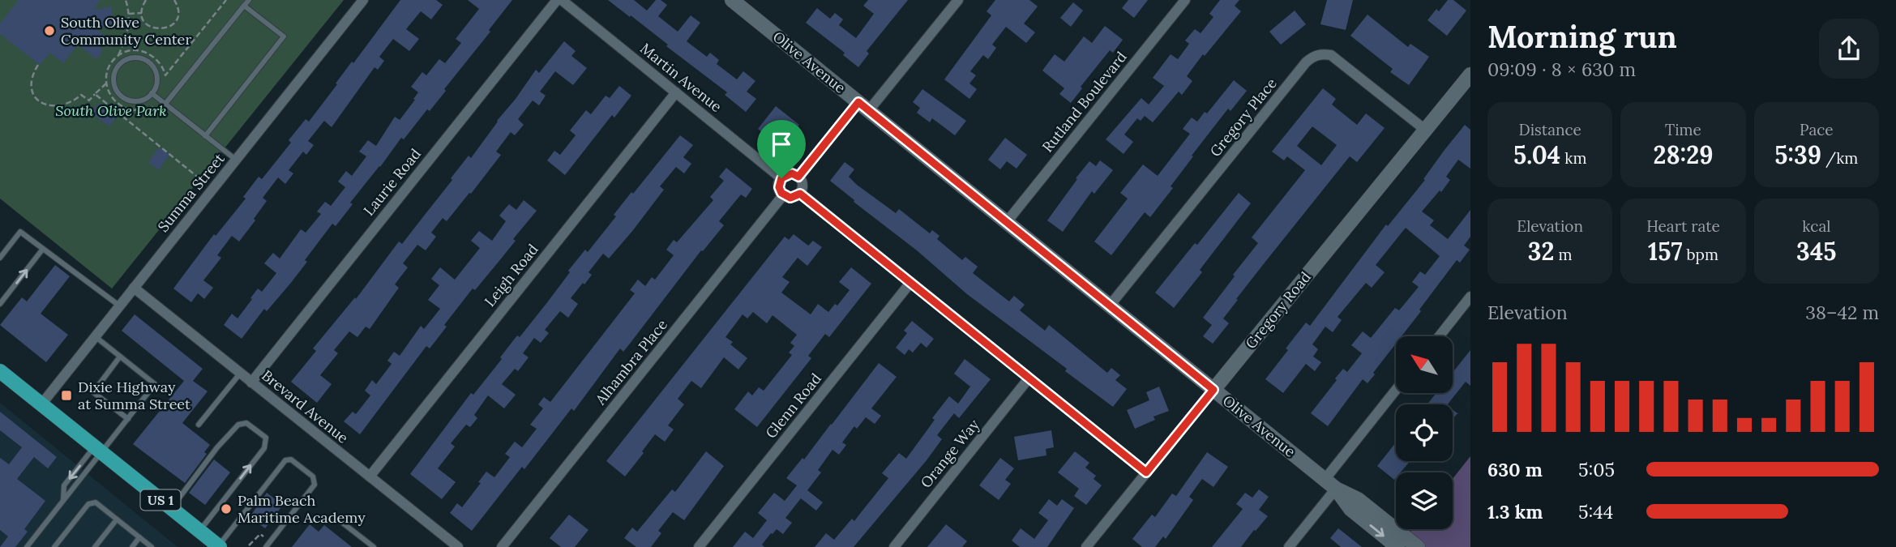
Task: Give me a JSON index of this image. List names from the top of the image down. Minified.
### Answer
{"streets":{"main road":["US 1"],"street":["Olive Avenue","Martin Avenue","Rutland Boulevard","Gregory Place","Laurie Road","Summa Street","Leigh Road","Gregory Road","Alhambra Place","Glenn Road","Brevard Avenue","Orange Way"]},"crossings":[["Olive Avenue","Rutland Boulevard"],["Olive Avenue","Gregory Place"],["Olive Avenue","Gregory Road"],["Martin Avenue","Leigh Road"],["Martin Avenue","Alhambra Place"],["Gregory Place","Gregory Road"],["Laurie Road","Brevard Avenue"],["Summa Street","Brevard Avenue"],["Summa Street","US 1"],["Leigh Road","Brevard Avenue"]],"parks":["South Olive Park"],"places":{"other":["South Olive Community Center","Palm Beach Maritime Academy"],"transit":["Dixie Highway at Summa Street"]},"north":"top left","page":{"heading":["Morning run","09:09 · 8 × 630 m"],"stats":[["Distance","5.04 km"],["Time","28:29"],["Pace","5:39 /km"],["Elevation","32 m"],["Heart rate","157 bpm"],["kcal","345"]],"chart":["Elevation","38–42 m"],"list":[{"name":"630 m","note":"5:05"},{"name":"1.3 km","note":"5:44"}]}}
